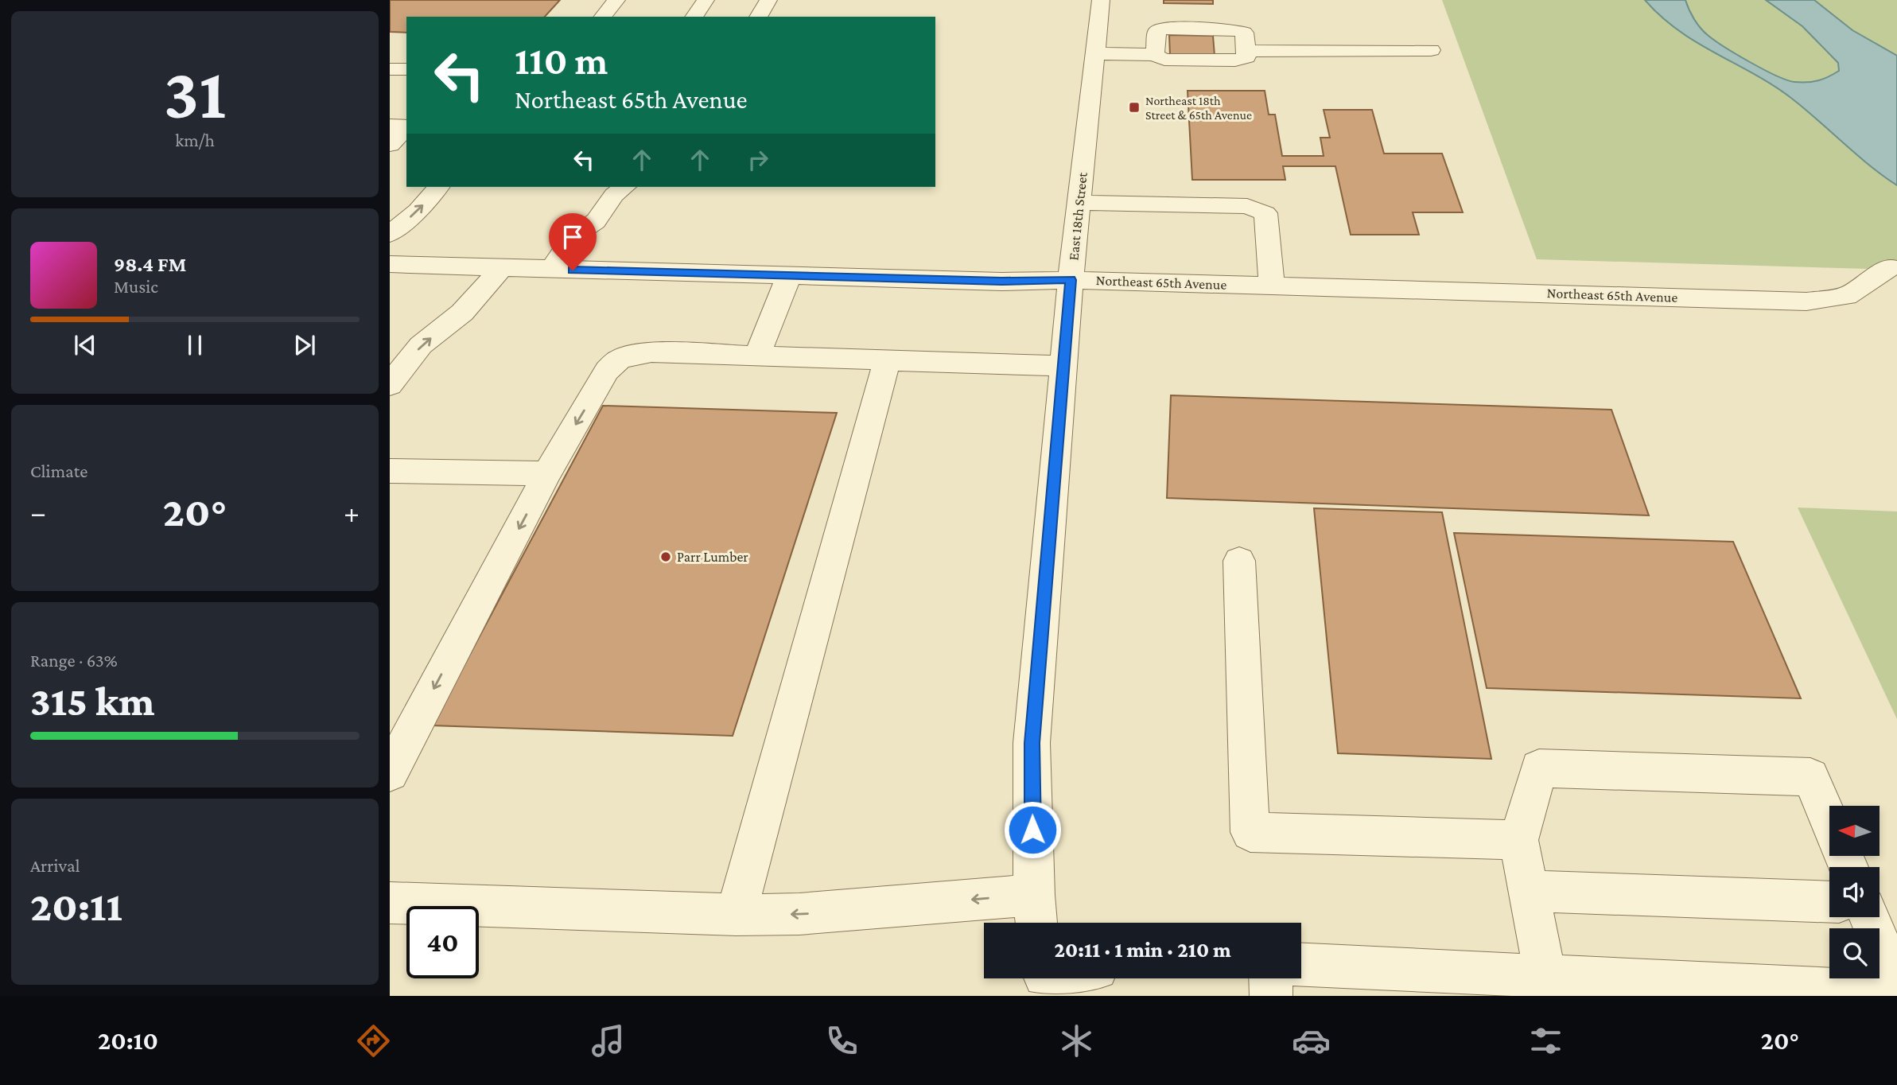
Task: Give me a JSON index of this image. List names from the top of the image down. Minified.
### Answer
{"streets":{"street":["East 18th Street","Northeast 65th Avenue"]},"crossings":[["East 18th Street","Northeast 65th Avenue"]],"places":{"transit":["Northeast 18th Street & 65th Avenue"],"other":["Parr Lumber"]},"north":"left","page":{"tile":[["31","km/h"],"Climate",["Range · 63%","315 km"],["Arrival","20:11"]],"turn":["110 m","Northeast 65th Avenue"],"song":["98.4 FM","Music"],"heat":["−","20°","+"],"limit":"40","trip":"20:11 · 1 min · 210 m","tabs":["20:10","20°"]}}
